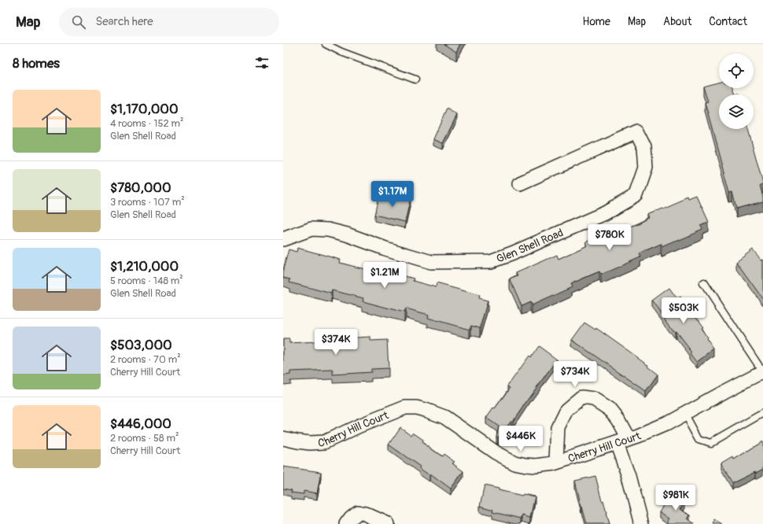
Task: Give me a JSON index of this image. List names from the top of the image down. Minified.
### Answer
{"streets":{"street":["Glen Shell Road","Cherry Hill Court"]},"page":{"header":"Map","search":"Search here","nav":["Home","Map","About","Contact"],"heading":"8 homes","list":[{"name":"$1,170,000","note":"4 rooms · 152 m² · Glen Shell Road"},{"name":"$780,000","note":"3 rooms · 107 m² · Glen Shell Road"},{"name":"$1,210,000","note":"5 rooms · 148 m² · Glen Shell Road"},{"name":"$503,000","note":"2 rooms · 70 m² · Cherry Hill Court"},{"name":"$446,000","note":"2 rooms · 58 m² · Cherry Hill Court"}],"price":["$1.17M","$780K","$1.21M","$503K","$374K","$734K","$446K","$981K"]}}
